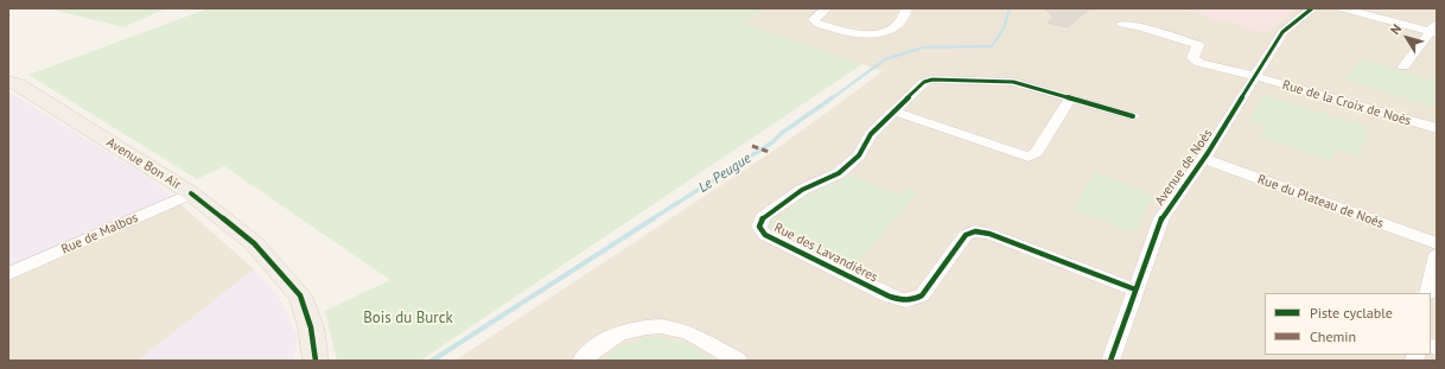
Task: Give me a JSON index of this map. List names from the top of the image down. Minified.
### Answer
{"streets":{"main road":["Avenue Bon Air"],"street":["Rue de la Croix de Noès","Avenue de Noès","Rue du Plateau de Noès","Rue de Malbos","Rue des Lavandières"]},"crossings":[["Rue de la Croix de Noès","Avenue de Noès"],["Avenue Bon Air","Rue de Malbos"],["Avenue de Noès","Rue du Plateau de Noès"],["Avenue de Noès","Rue des Lavandières"]],"water":["Le Peugue"],"parks":["Bois du Burck"],"legend":["Piste cyclable","Chemin"],"north":"top left"}
